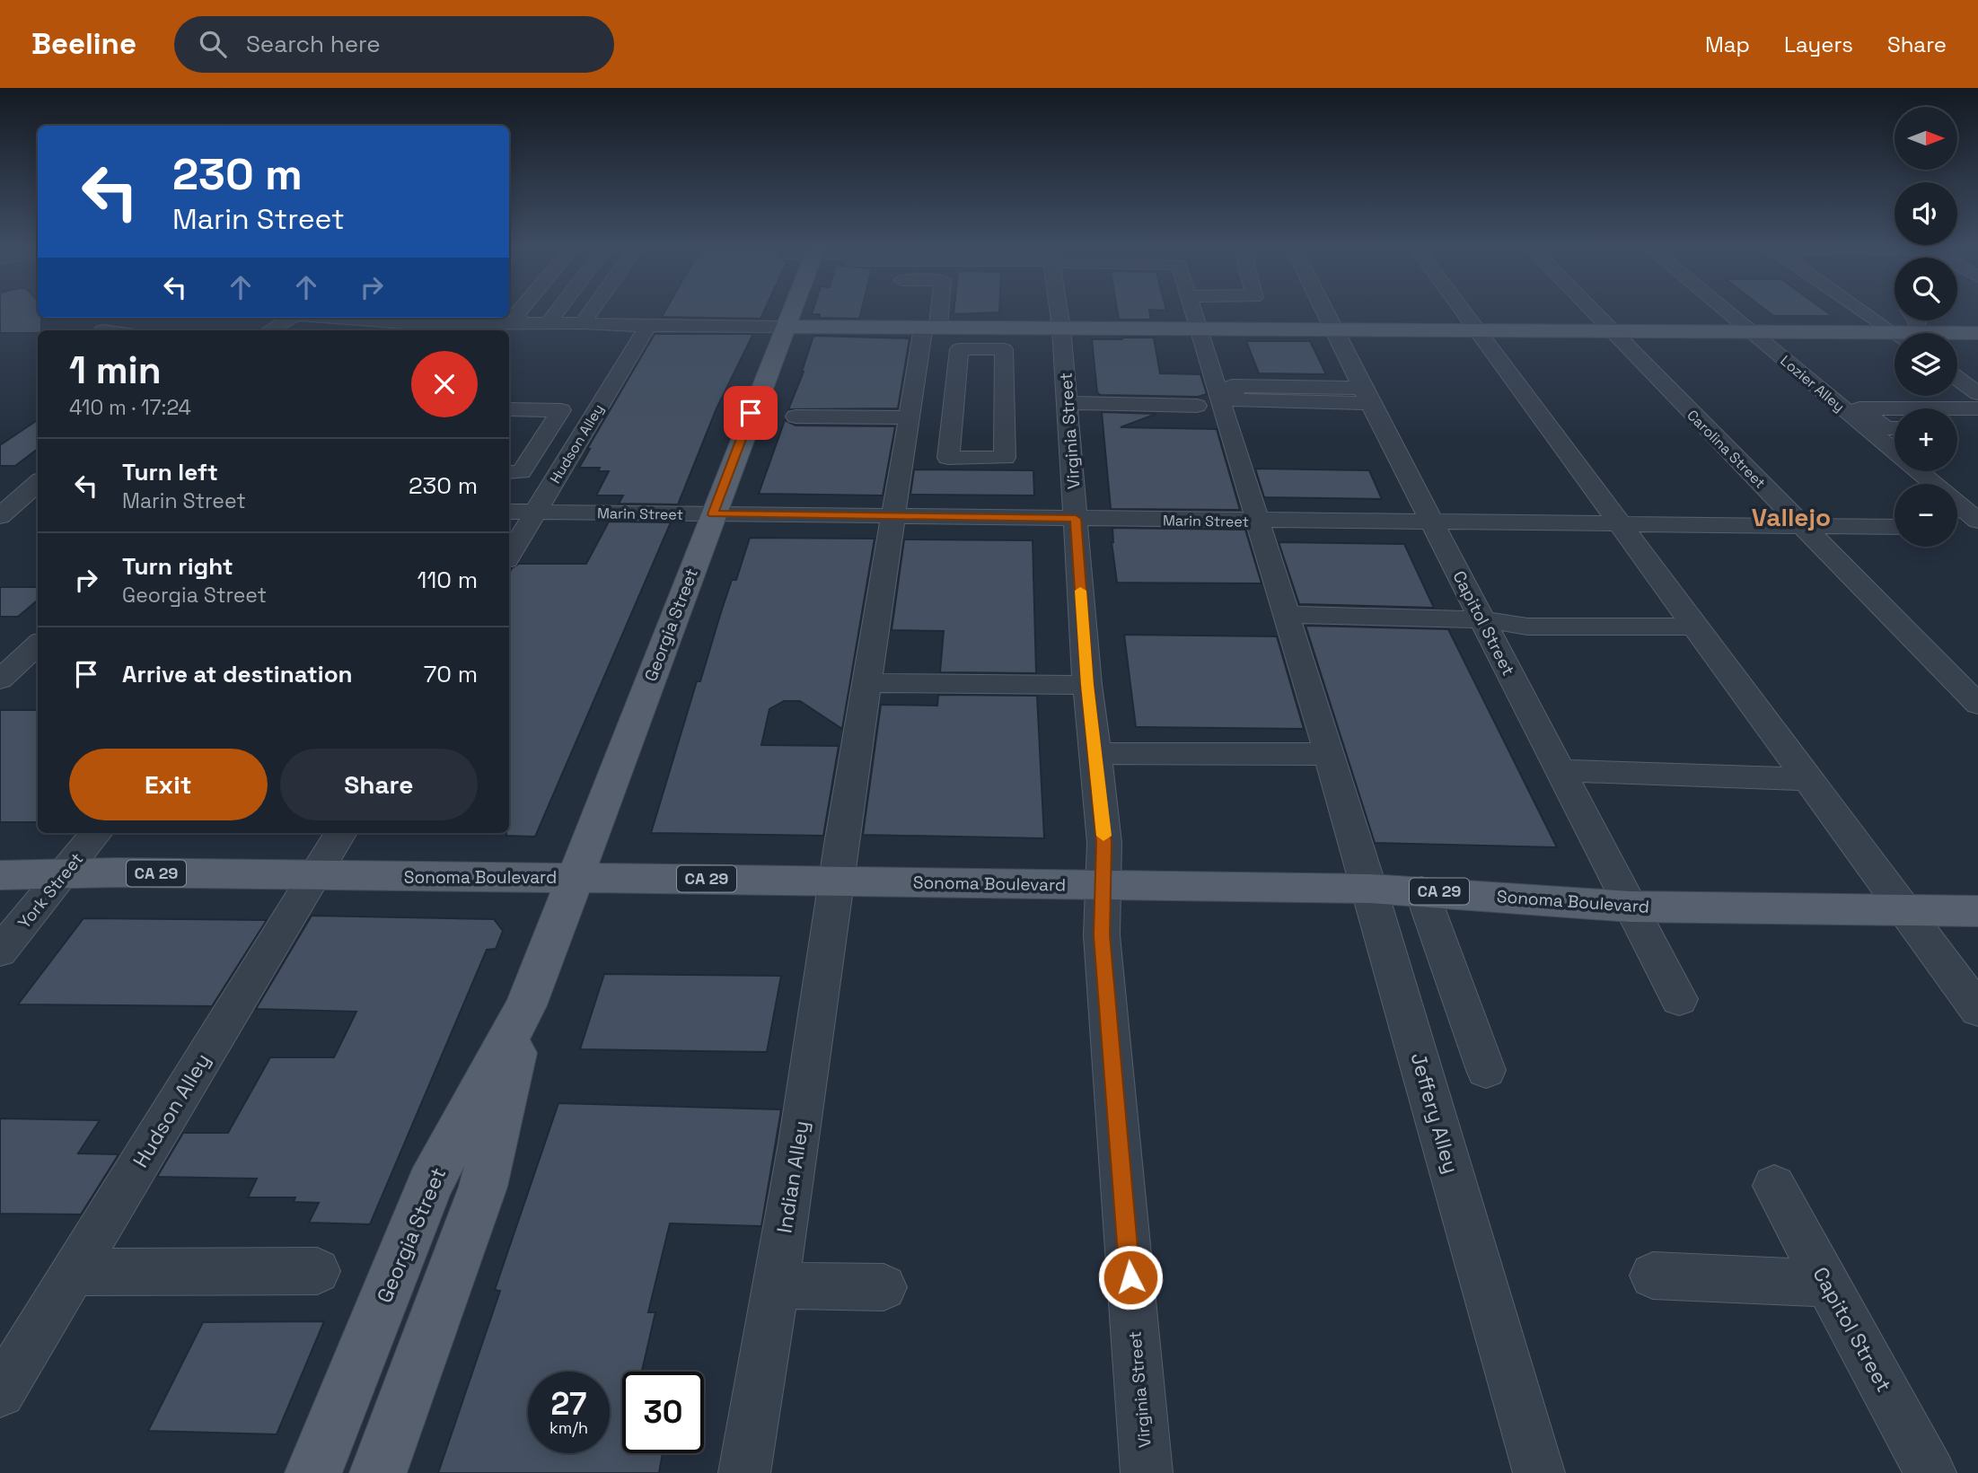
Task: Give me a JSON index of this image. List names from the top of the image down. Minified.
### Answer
{"streets":{"main road":["Georgia Street","CA 29","Sonoma Boulevard"],"street":["Lozier Alley","Virginia Street","Hudson Alley","Carolina Street","Marin Street","Capitol Street","York Street","Jeffery Alley","Indian Alley"]},"crossings":[["Virginia Street","Marin Street"],["Virginia Street","Sonoma Boulevard"],["Hudson Alley","Marin Street"],["Hudson Alley","Sonoma Boulevard"],["Carolina Street","Marin Street"],["Marin Street","Capitol Street"],["Marin Street","Georgia Street"],["Marin Street","Jeffery Alley"],["Marin Street","Indian Alley"],["Capitol Street","Sonoma Boulevard"],["Georgia Street","Sonoma Boulevard"],["Sonoma Boulevard","York Street"],["Sonoma Boulevard","Jeffery Alley"],["Sonoma Boulevard","Indian Alley"]],"districts":["Vallejo"],"north":"right","page":{"header":"Beeline","search":"Search here","nav":["Map","Layers","Share"],"map_buttons":["+","−"],"turn":["230 m","Marin Street"],"heading":["1 min","410 m · 17:24"],"list":[{"name":"Turn left","note":"Marin Street","value":"230 m"},{"name":"Turn right","note":"Georgia Street","value":"110 m"},{"name":"Arrive at destination","value":"70 m"}],"buttons":["Exit","Share"],"speed":"27 km/h","limit":"30"}}
